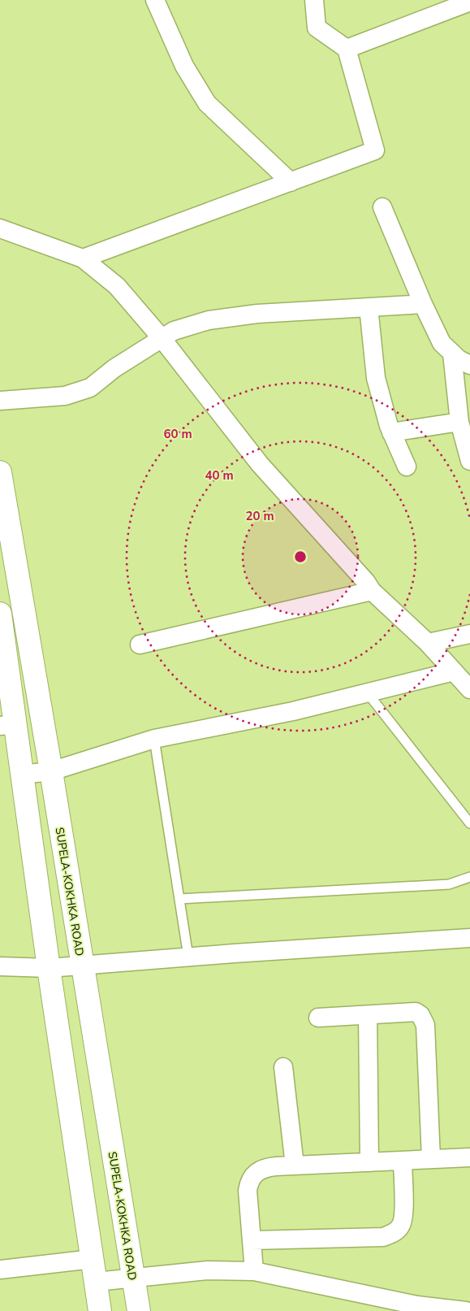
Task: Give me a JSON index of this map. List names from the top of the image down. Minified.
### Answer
{"streets":{"street":["SUPELA-KOKHKA ROAD"]},"rings":["60 m","40 m","20 m"]}
